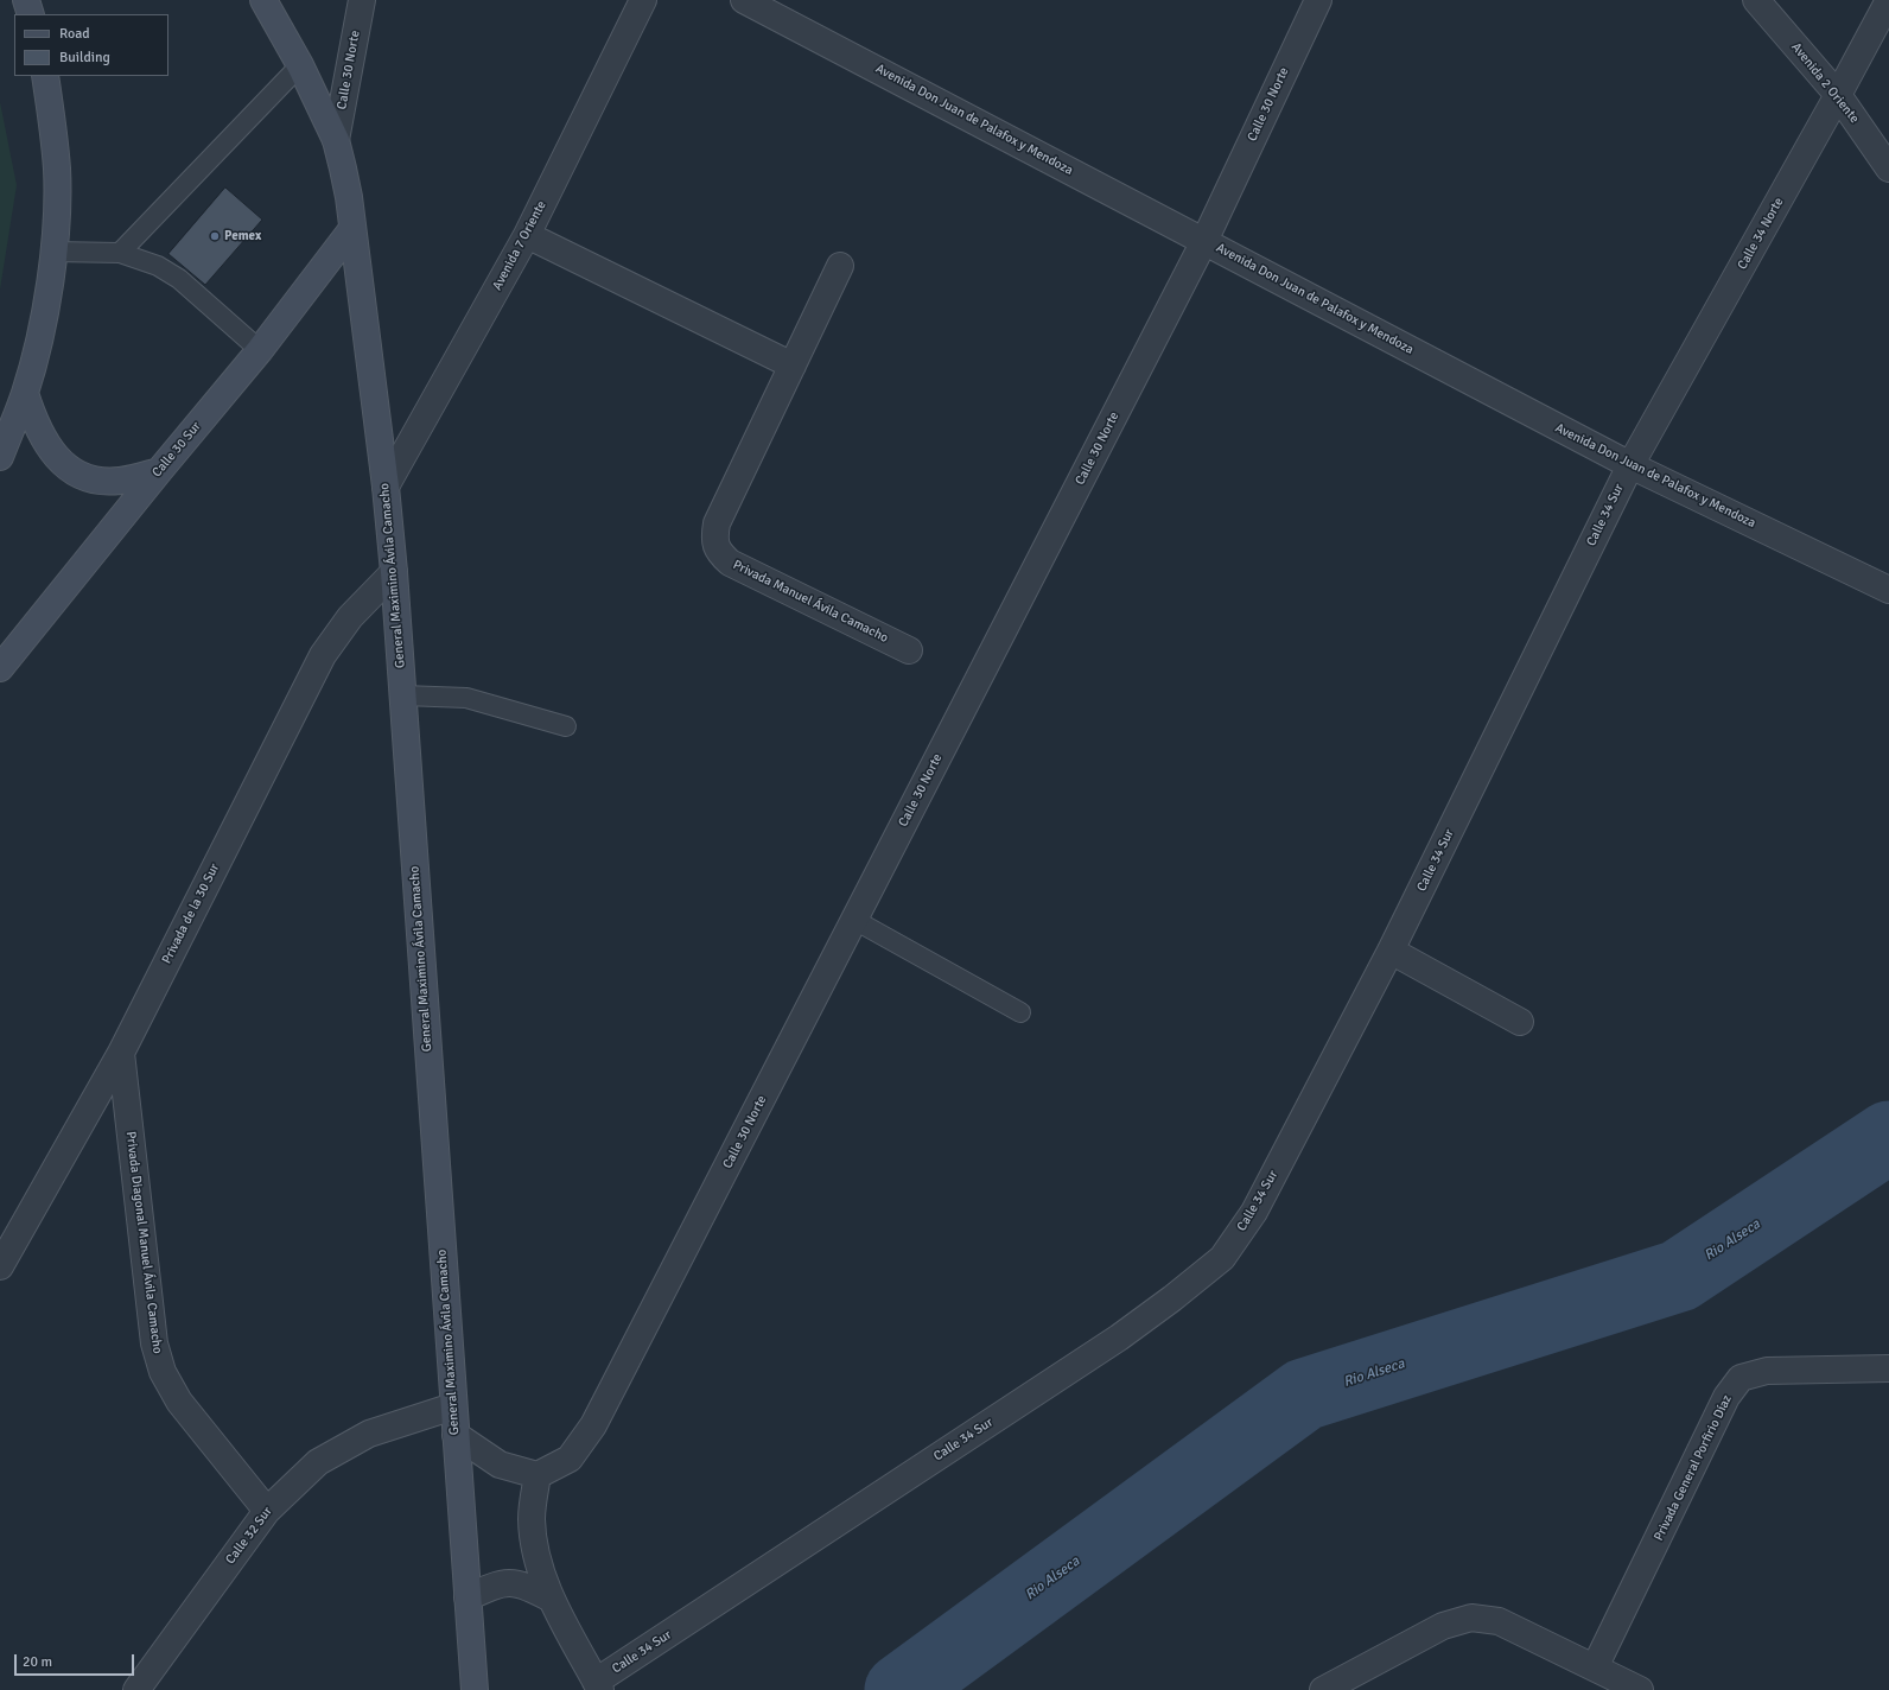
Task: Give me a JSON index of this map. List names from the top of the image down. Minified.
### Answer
{"streets":{"street":["Calle 30 Norte","Avenida 2 Oriente","Avenida Don Juan de Palafox y Mendoza","Calle 34 Norte","Avenida 7 Oriente","Calle 30 Sur","Calle 34 Sur","General Maximino Ávila Camacho","Privada Manuel Ávila Camacho","Privada de la 30 Sur","Privada Diagonal Manuel Ávila Camacho","Privada General Porfirio Díaz","Calle 32 Sur"]},"crossings":[["Calle 30 Norte","Avenida Don Juan de Palafox y Mendoza"],["Calle 30 Norte","General Maximino Ávila Camacho"],["Avenida 2 Oriente","Calle 34 Norte"],["Avenida Don Juan de Palafox y Mendoza","Calle 34 Norte"],["Avenida Don Juan de Palafox y Mendoza","Calle 34 Sur"],["Calle 34 Norte","Calle 34 Sur"],["Avenida 7 Oriente","General Maximino Ávila Camacho"],["Calle 30 Sur","General Maximino Ávila Camacho"],["General Maximino Ávila Camacho","Privada de la 30 Sur"],["General Maximino Ávila Camacho","Calle 32 Sur"],["Privada de la 30 Sur","Privada Diagonal Manuel Ávila Camacho"],["Privada Diagonal Manuel Ávila Camacho","Calle 32 Sur"]],"water":["Rio Alseca"],"places":["Pemex"],"legend":["Road","Building"],"scale_bar":"20 m"}
